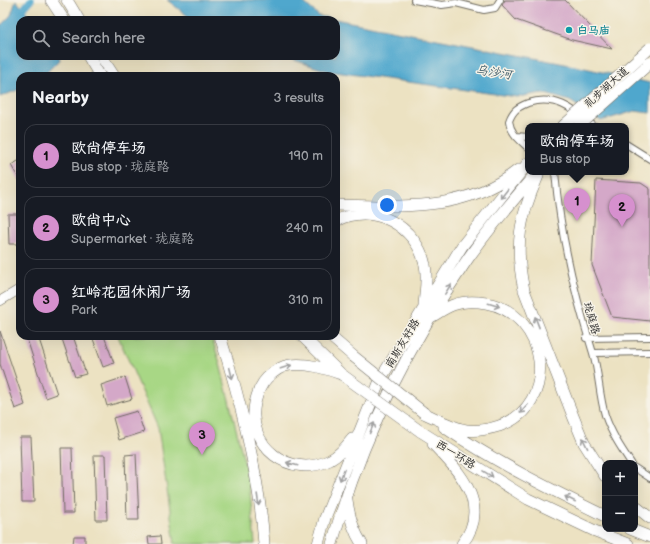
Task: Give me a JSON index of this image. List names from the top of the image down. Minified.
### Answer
{"streets":{"highway":["礼步湖大道","南斯友好路","西一环路"],"street":["珑庭路"]},"water":["乌沙河"],"places":["白马庙"],"page":{"search":"Search here","heading":["Nearby","3 results"],"popup":["欧尚停车场","Bus stop"],"list":[{"mark":"1","name":"欧尚停车场","note":"Bus stop · 珑庭路","value":"190 m"},{"mark":"2","name":"欧尚中心","note":"Supermarket · 珑庭路","value":"240 m"},{"mark":"3","name":"红岭花园休闲广场","note":"Park","value":"310 m"}],"pins":["1","2","3"],"map_buttons":["+","−"]}}
